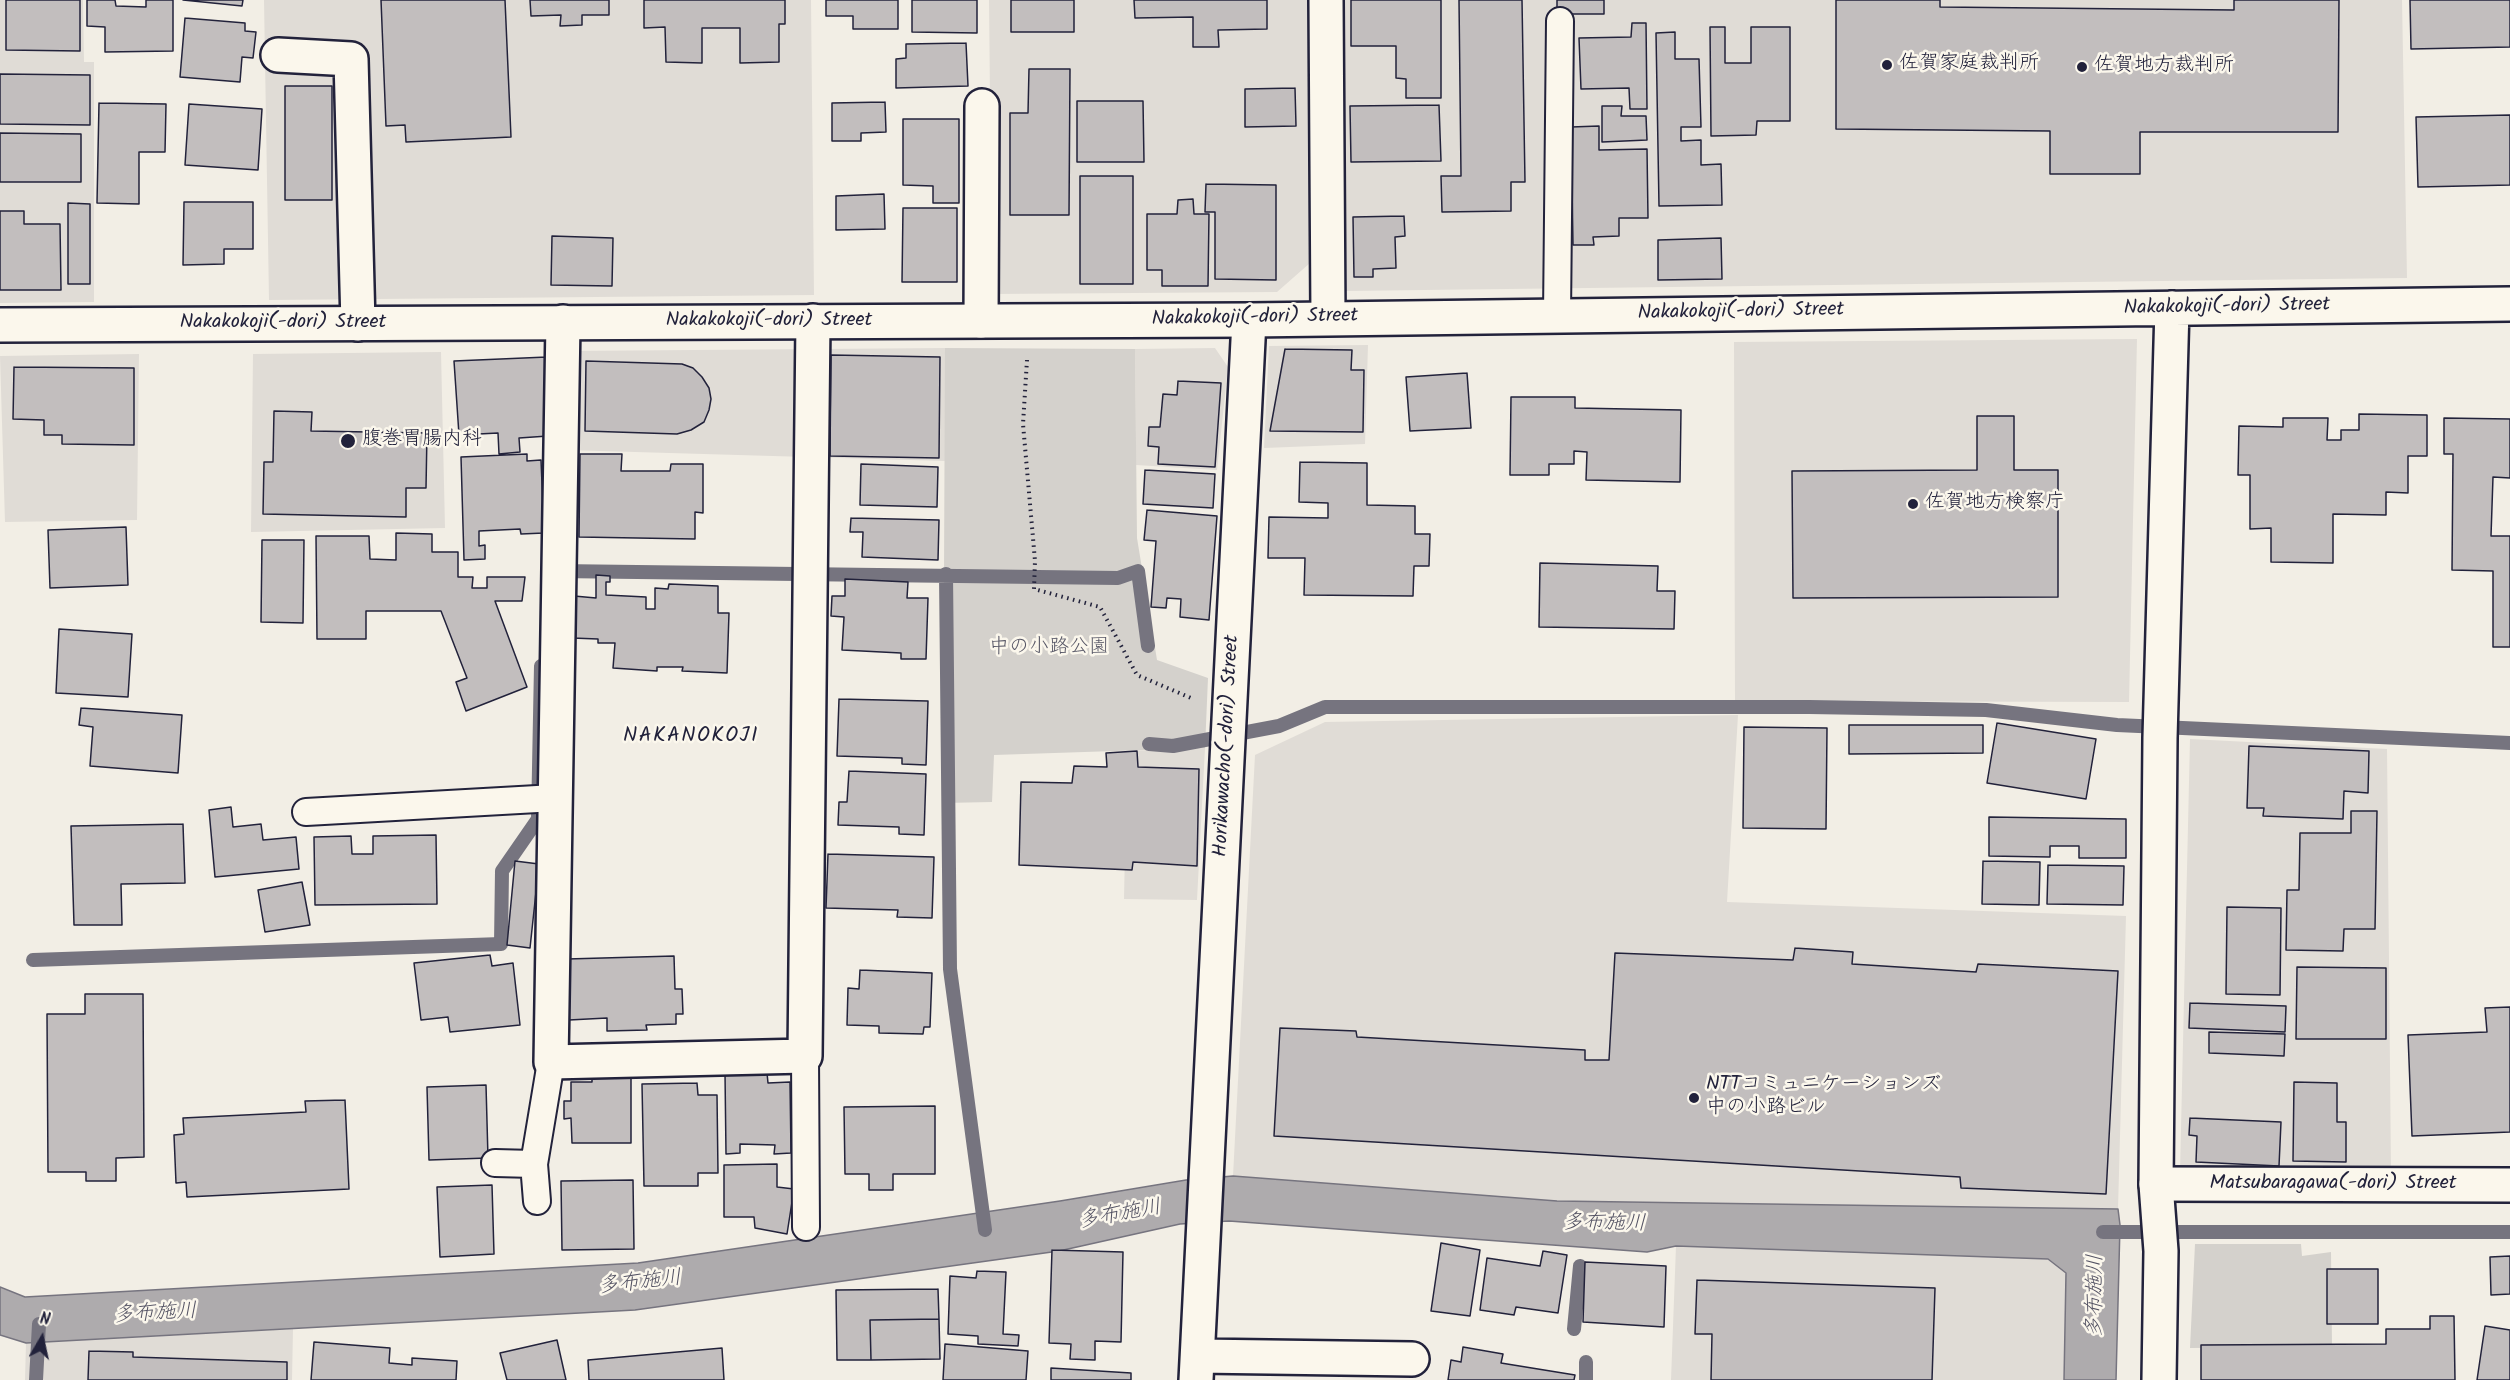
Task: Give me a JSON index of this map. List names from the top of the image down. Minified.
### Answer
{"streets":{"street":["Nakakokoji(-dori) Street","Horikawacho(-dori) Street","Matsubaragawa(-dori) Street"]},"crossings":[["Nakakokoji(-dori) Street","Horikawacho(-dori) Street"]],"districts":["NAKANOKOJI"],"water":["多布施川"],"parks":["中の小路公園"],"places":["佐賀家庭裁判所","佐賀地方裁判所","腹巻胃腸内科","佐賀地方検察庁","NTTコミュニケーションズ 中の小路ビル"],"north":"top"}
